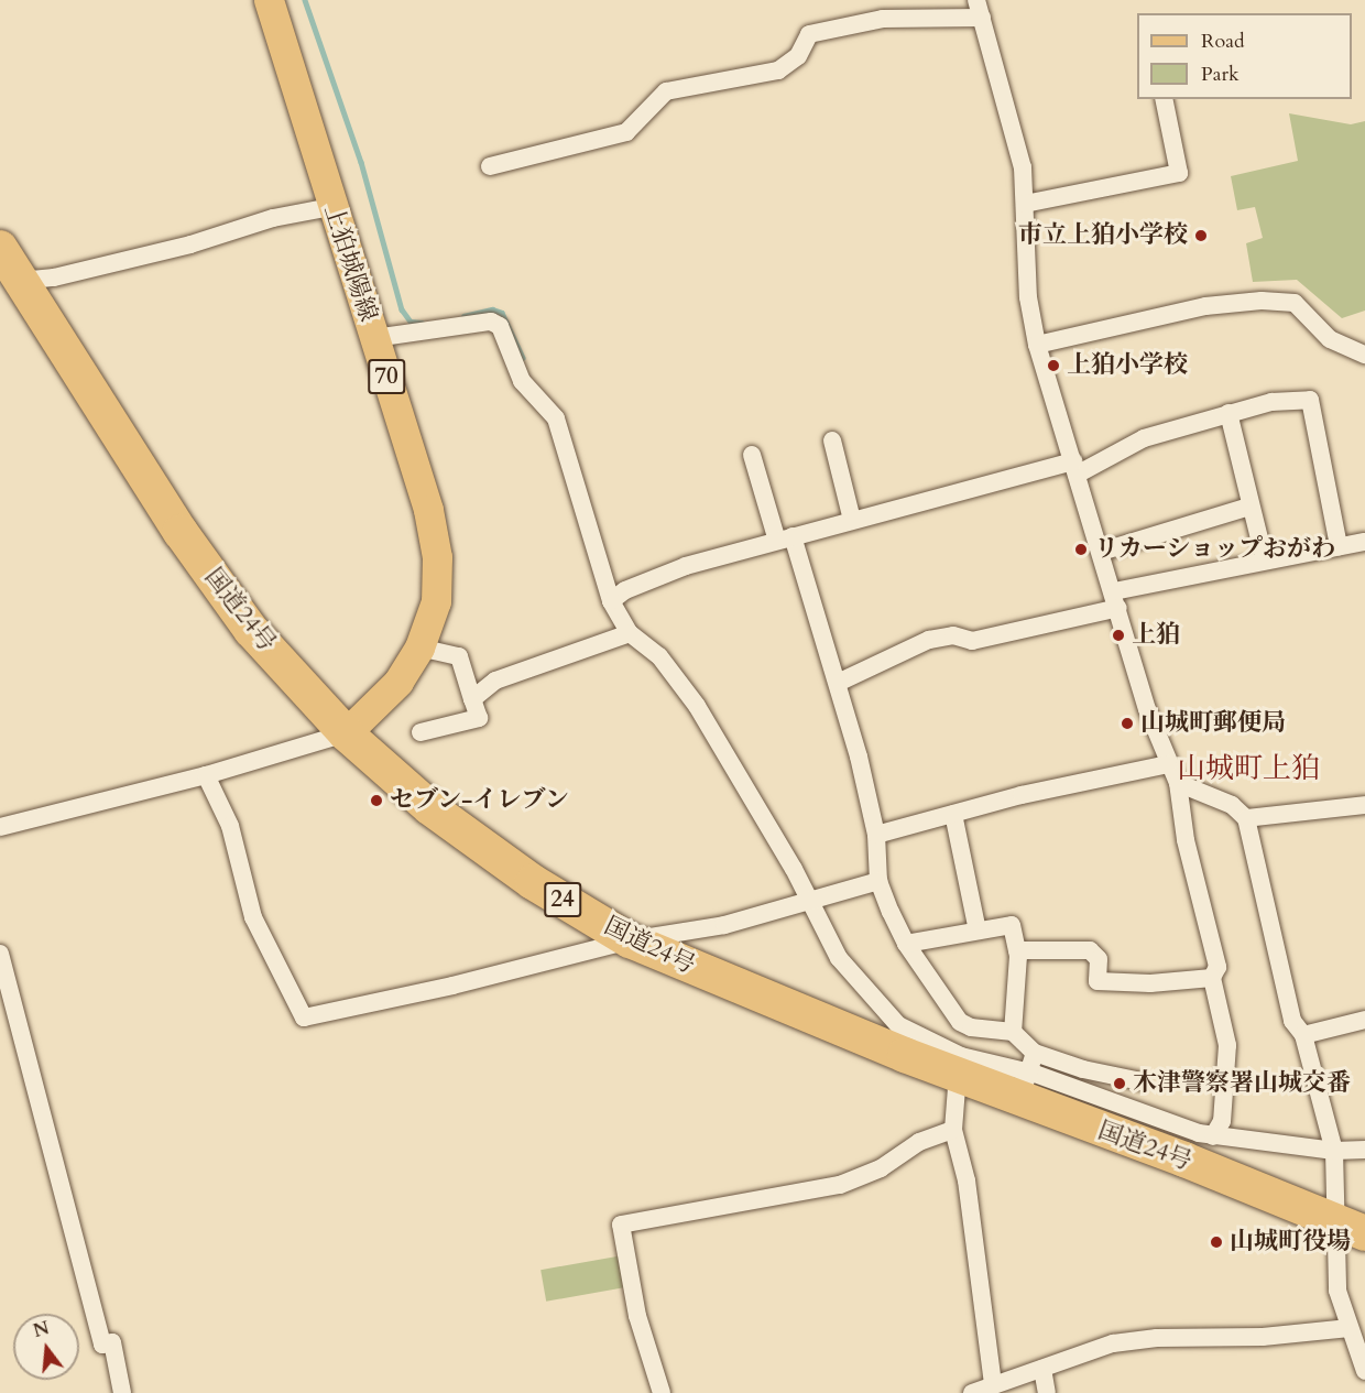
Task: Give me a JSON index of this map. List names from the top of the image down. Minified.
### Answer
{"streets":{"highway":["国道24号","24"],"main road":["上狛城陽線","70"]},"crossings":[["上狛城陽線","国道24号"]],"districts":["山城町上狛"],"places":["市立上狛小学校","上狛小学校","リカーショップおがわ","上狛","山城町郵便局","セブン-イレブン","木津警察署山城交番","山城町役場"],"legend":["Road","Park"],"north":"top"}
